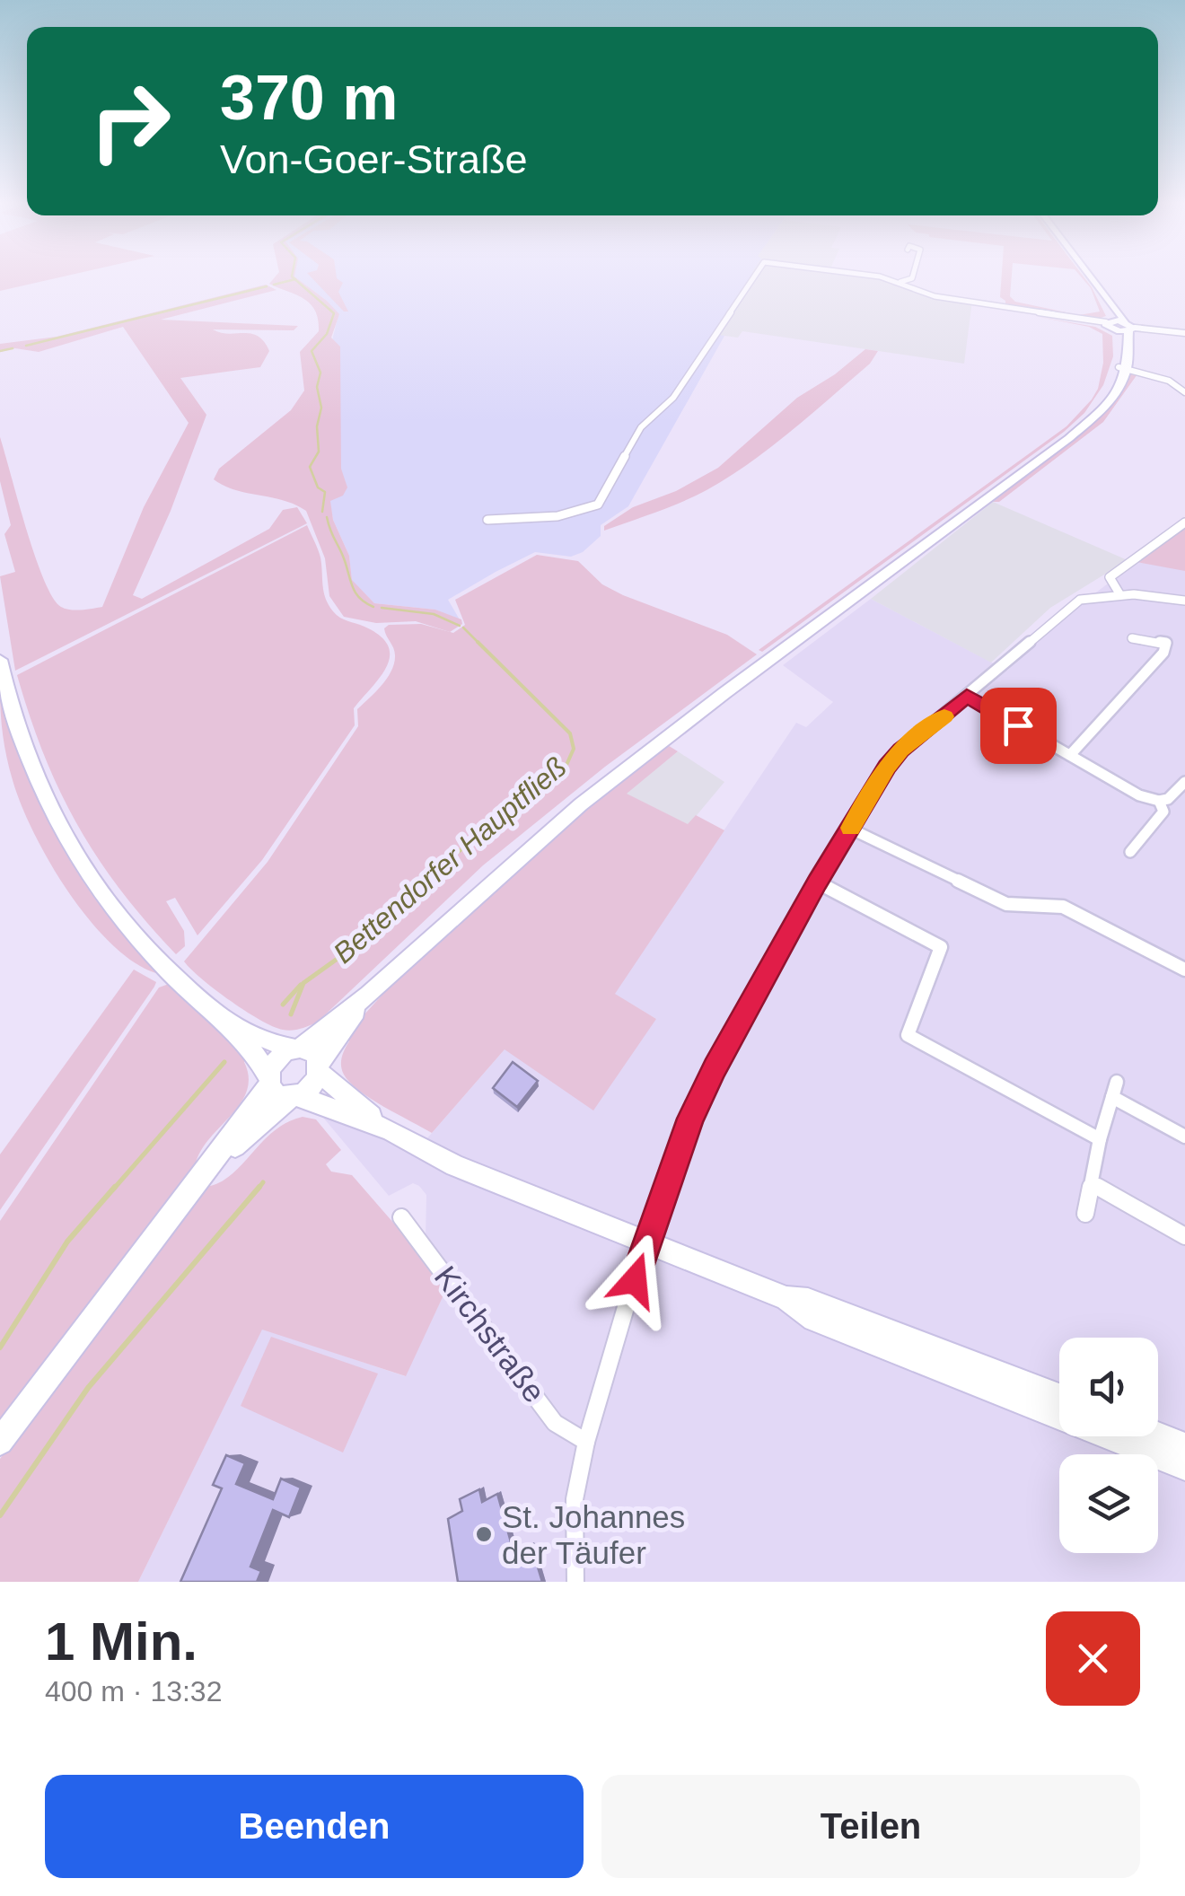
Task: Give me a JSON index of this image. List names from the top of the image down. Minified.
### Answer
{"streets":{"street":["Kirchstraße"]},"water":["Bettendorfer Hauptfließ"],"places":["St. Johannes der Täufer"],"page":{"turn":["370 m","Von-Goer-Straße"],"heading":["1 Min.","400 m · 13:32"],"buttons":["Beenden","Teilen"]}}
